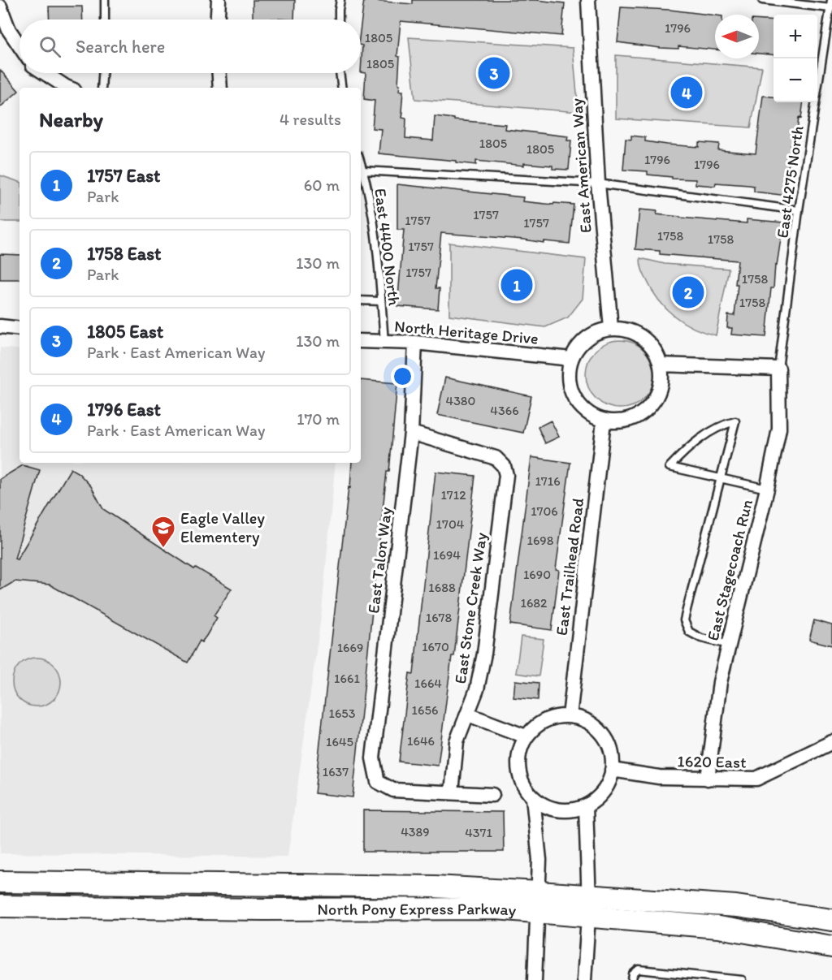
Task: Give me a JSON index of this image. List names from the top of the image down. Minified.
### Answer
{"streets":{"main road":["North Pony Express Parkway"],"street":["East American Way","North Heritage Drive","East Talon Way","East Trailhead Road","East Stagecoach Run","East Stone Creek Way","1620 East"],"lane":["East 4275 North","East 4400 North"]},"crossings":[["East American Way","North Heritage Drive"],["East American Way","East Trailhead Road"],["East 4275 North","East Stagecoach Run"],["East 4400 North","North Heritage Drive"],["North Heritage Drive","East Talon Way"],["North Heritage Drive","East Trailhead Road"],["East Talon Way","East Stone Creek Way"],["East Trailhead Road","1620 East"],["East Stagecoach Run","1620 East"]],"places":{"school or university":["Eagle Valley Elementery"]},"house_numbers":["1796","1805","1805","1805","1805","1796","1796","1757","1757","1757","1758","1758","1757","1757","1758","1758","4380","4366","1716","1712","1706","1704","1698","1694","1690","1688","1682","1678","1670","1669","1661","1664","1656","1653","1646","1645","1637","4389","4371"],"north":"left","page":{"map_buttons":["+","−"],"search":"Search here","pins":["3","4","1","2"],"heading":["Nearby","4 results"],"list":[{"mark":"1","name":"1757 East","note":"Park","value":"60 m"},{"mark":"2","name":"1758 East","note":"Park","value":"130 m"},{"mark":"3","name":"1805 East","note":"Park · East American Way","value":"130 m"},{"mark":"4","name":"1796 East","note":"Park · East American Way","value":"170 m"}]}}
